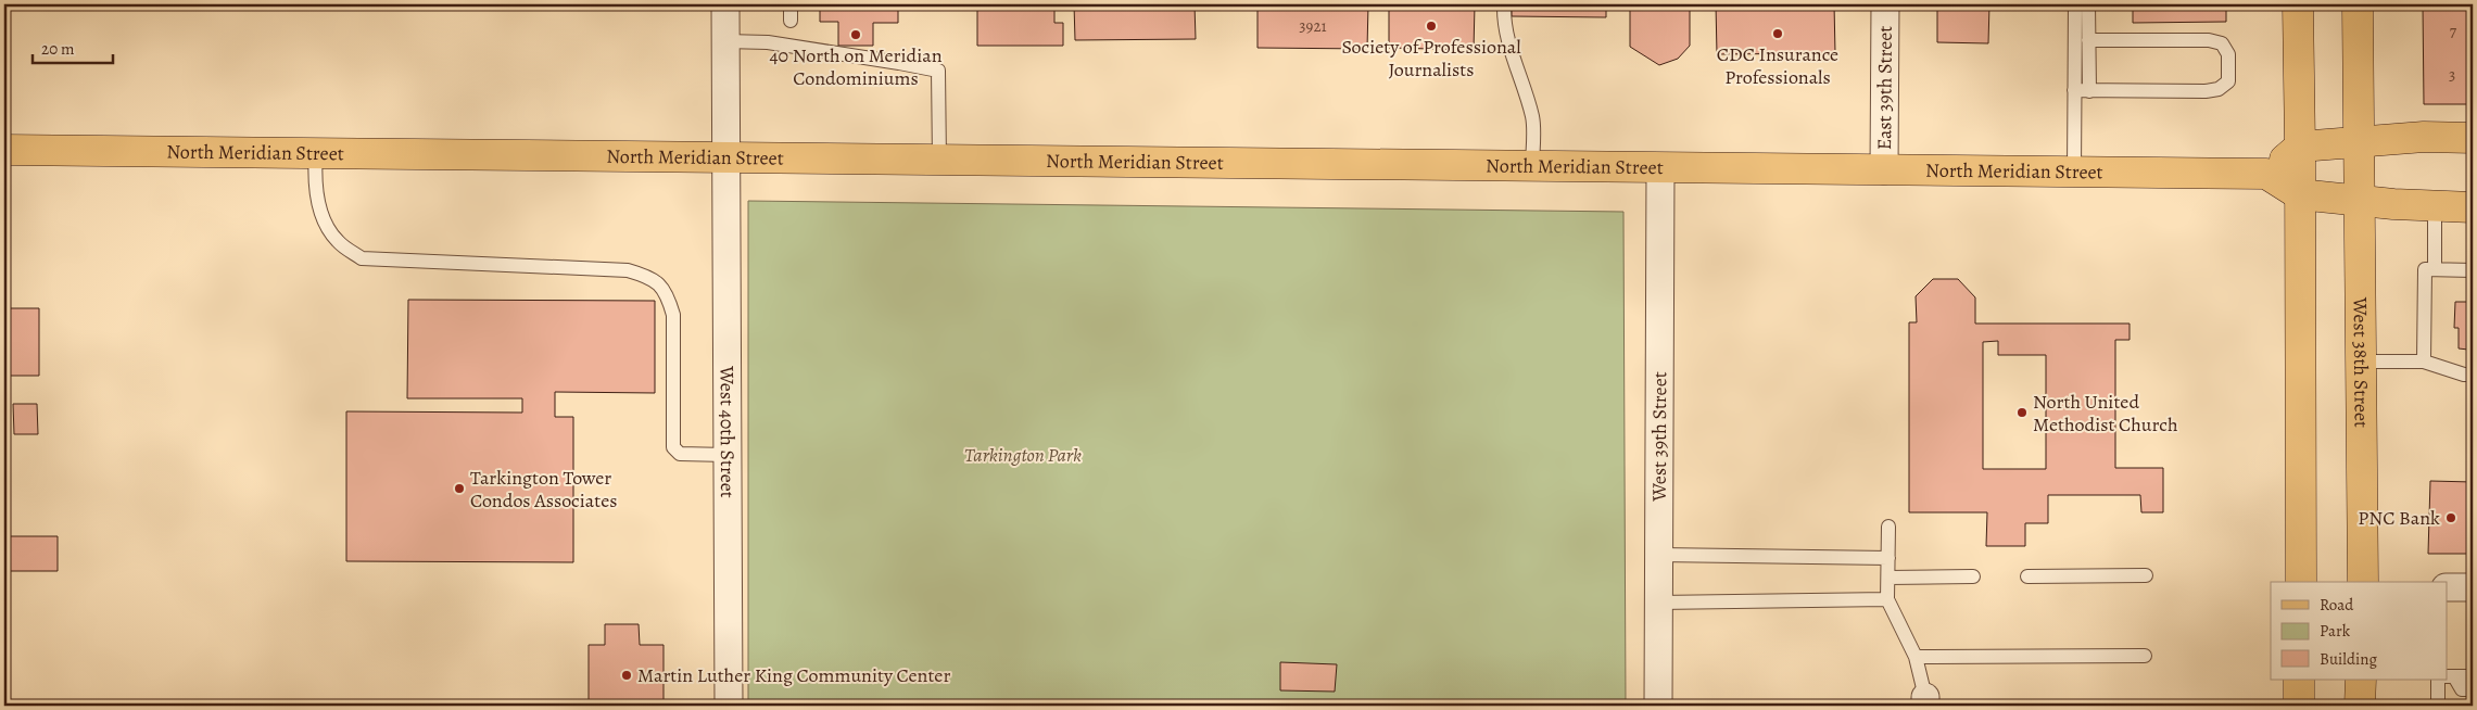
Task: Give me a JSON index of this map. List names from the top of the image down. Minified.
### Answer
{"streets":{"main road":["North Meridian Street","West 38th Street"],"street":["East 39th Street","West 40th Street","West 39th Street"]},"crossings":[["East 39th Street","North Meridian Street"],["North Meridian Street","West 40th Street"],["North Meridian Street","West 39th Street"]],"parks":["Tarkington Park"],"places":["Society of Professional Journalists","CDC Insurance Professionals","40 North on Meridian Condominiums","North United Methodist Church","Tarkington Tower Condos Associates","PNC Bank","Martin Luther King Community Center"],"house_numbers":["3921","7","3"],"legend":["Road","Park","Building"],"scale_bar":"20 m"}
